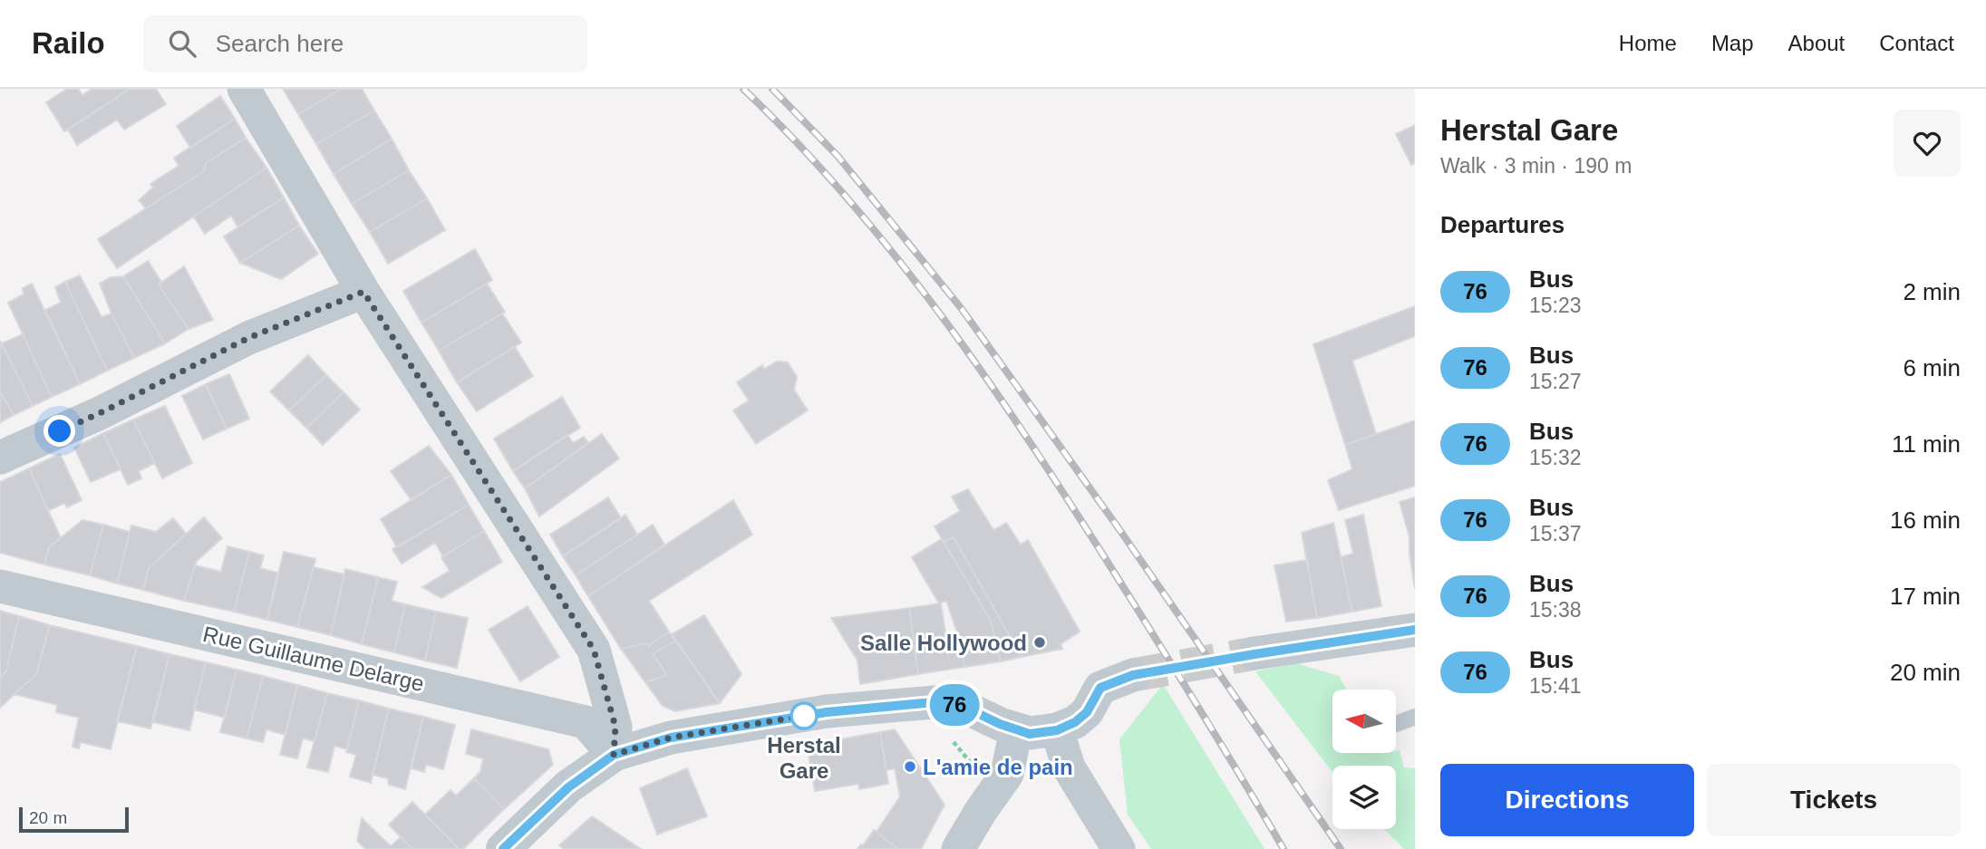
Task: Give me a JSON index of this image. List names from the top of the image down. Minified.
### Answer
{"streets":{"street":["Rue Guillaume Delarge"]},"places":["Salle Hollywood","Herstal Gare","L'amie de pain"],"lines":["bus line 76"],"scale_bar":"20 m","north":"left","page":{"header":"Railo","search":"Search here","nav":["Home","Map","About","Contact"],"on_map":"76","heading":[["Herstal Gare","Walk · 3 min · 190 m"],"Departures"],"list":[{"mark":"76","name":"Bus","note":"15:23","value":"2 min"},{"mark":"76","name":"Bus","note":"15:27","value":"6 min"},{"mark":"76","name":"Bus","note":"15:32","value":"11 min"},{"mark":"76","name":"Bus","note":"15:37","value":"16 min"},{"mark":"76","name":"Bus","note":"15:38","value":"17 min"},{"mark":"76","name":"Bus","note":"15:41","value":"20 min"}],"buttons":["Directions","Tickets"],"scale":"20 m"}}
